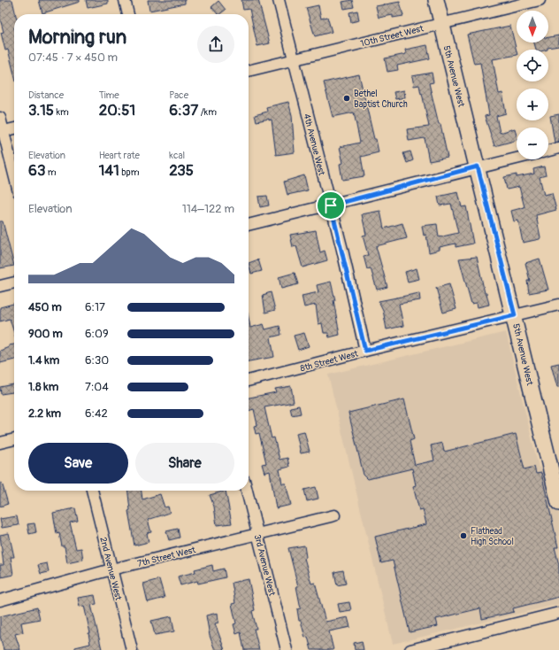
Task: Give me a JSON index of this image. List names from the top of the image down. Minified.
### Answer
{"streets":{"street":["10th Street West","5th Avenue West","4th Avenue West","8th Street West","7th Street West","3rd Avenue West","2nd Avenue West"]},"crossings":[["10th Street West","5th Avenue West"],["10th Street West","4th Avenue West"],["5th Avenue West","8th Street West"],["4th Avenue West","8th Street West"],["7th Street West","3rd Avenue West"],["7th Street West","2nd Avenue West"]],"places":["Bethel Baptist Church","Flathead High School"],"north":"bottom","page":{"map_buttons":["+","−"],"heading":["Morning run","07:45 · 7 × 450 m"],"stats":[["Distance","3.15 km"],["Time","20:51"],["Pace","6:37 /km"],["Elevation","63 m"],["Heart rate","141 bpm"],["kcal","235"]],"chart":["Elevation","114–122 m"],"list":[{"name":"450 m","note":"6:17"},{"name":"900 m","note":"6:09"},{"name":"1.4 km","note":"6:30"},{"name":"1.8 km","note":"7:04"},{"name":"2.2 km","note":"6:42"}],"buttons":["Save","Share"]}}
